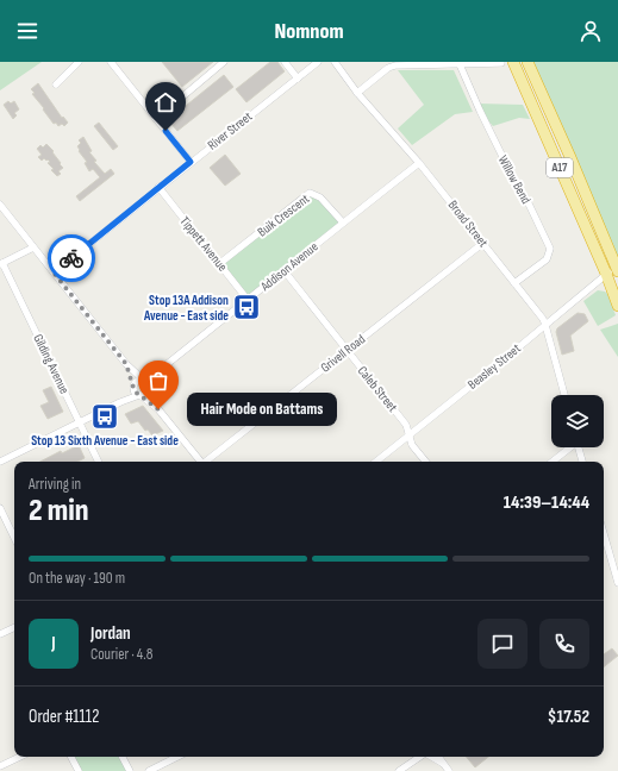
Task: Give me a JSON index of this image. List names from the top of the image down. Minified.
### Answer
{"streets":{"highway":["A17"],"street":["River Street","Willow Bend","Buik Crescent","Broad Street","Tippett Avenue","Addison Avenue","Grivell Road","Gilding Avenue","Beasley Street","Caleb Street"]},"crossings":[["River Street","Tippett Avenue"],["A17","Beasley Street"],["Willow Bend","Broad Street"],["Buik Crescent","Tippett Avenue"],["Buik Crescent","Addison Avenue"],["Broad Street","Addison Avenue"],["Broad Street","Grivell Road"],["Broad Street","Beasley Street"],["Tippett Avenue","Addison Avenue"],["Addison Avenue","Caleb Street"],["Grivell Road","Caleb Street"],["Beasley Street","Caleb Street"]],"places":{"bus stop":["Stop 13A Addison Avenue - East side","Stop 13 Sixth Avenue - East side"],"other":["Hair Mode on Battams"]},"page":{"header":"Nomnom","bubble":"Hair Mode on Battams","heading":["2 min","Arriving in","14:39–14:44"],"panel":["Jordan","Courier · 4.8","Order #1112","$17.52"],"bar":"On the way · 190 m","round":"J"}}
